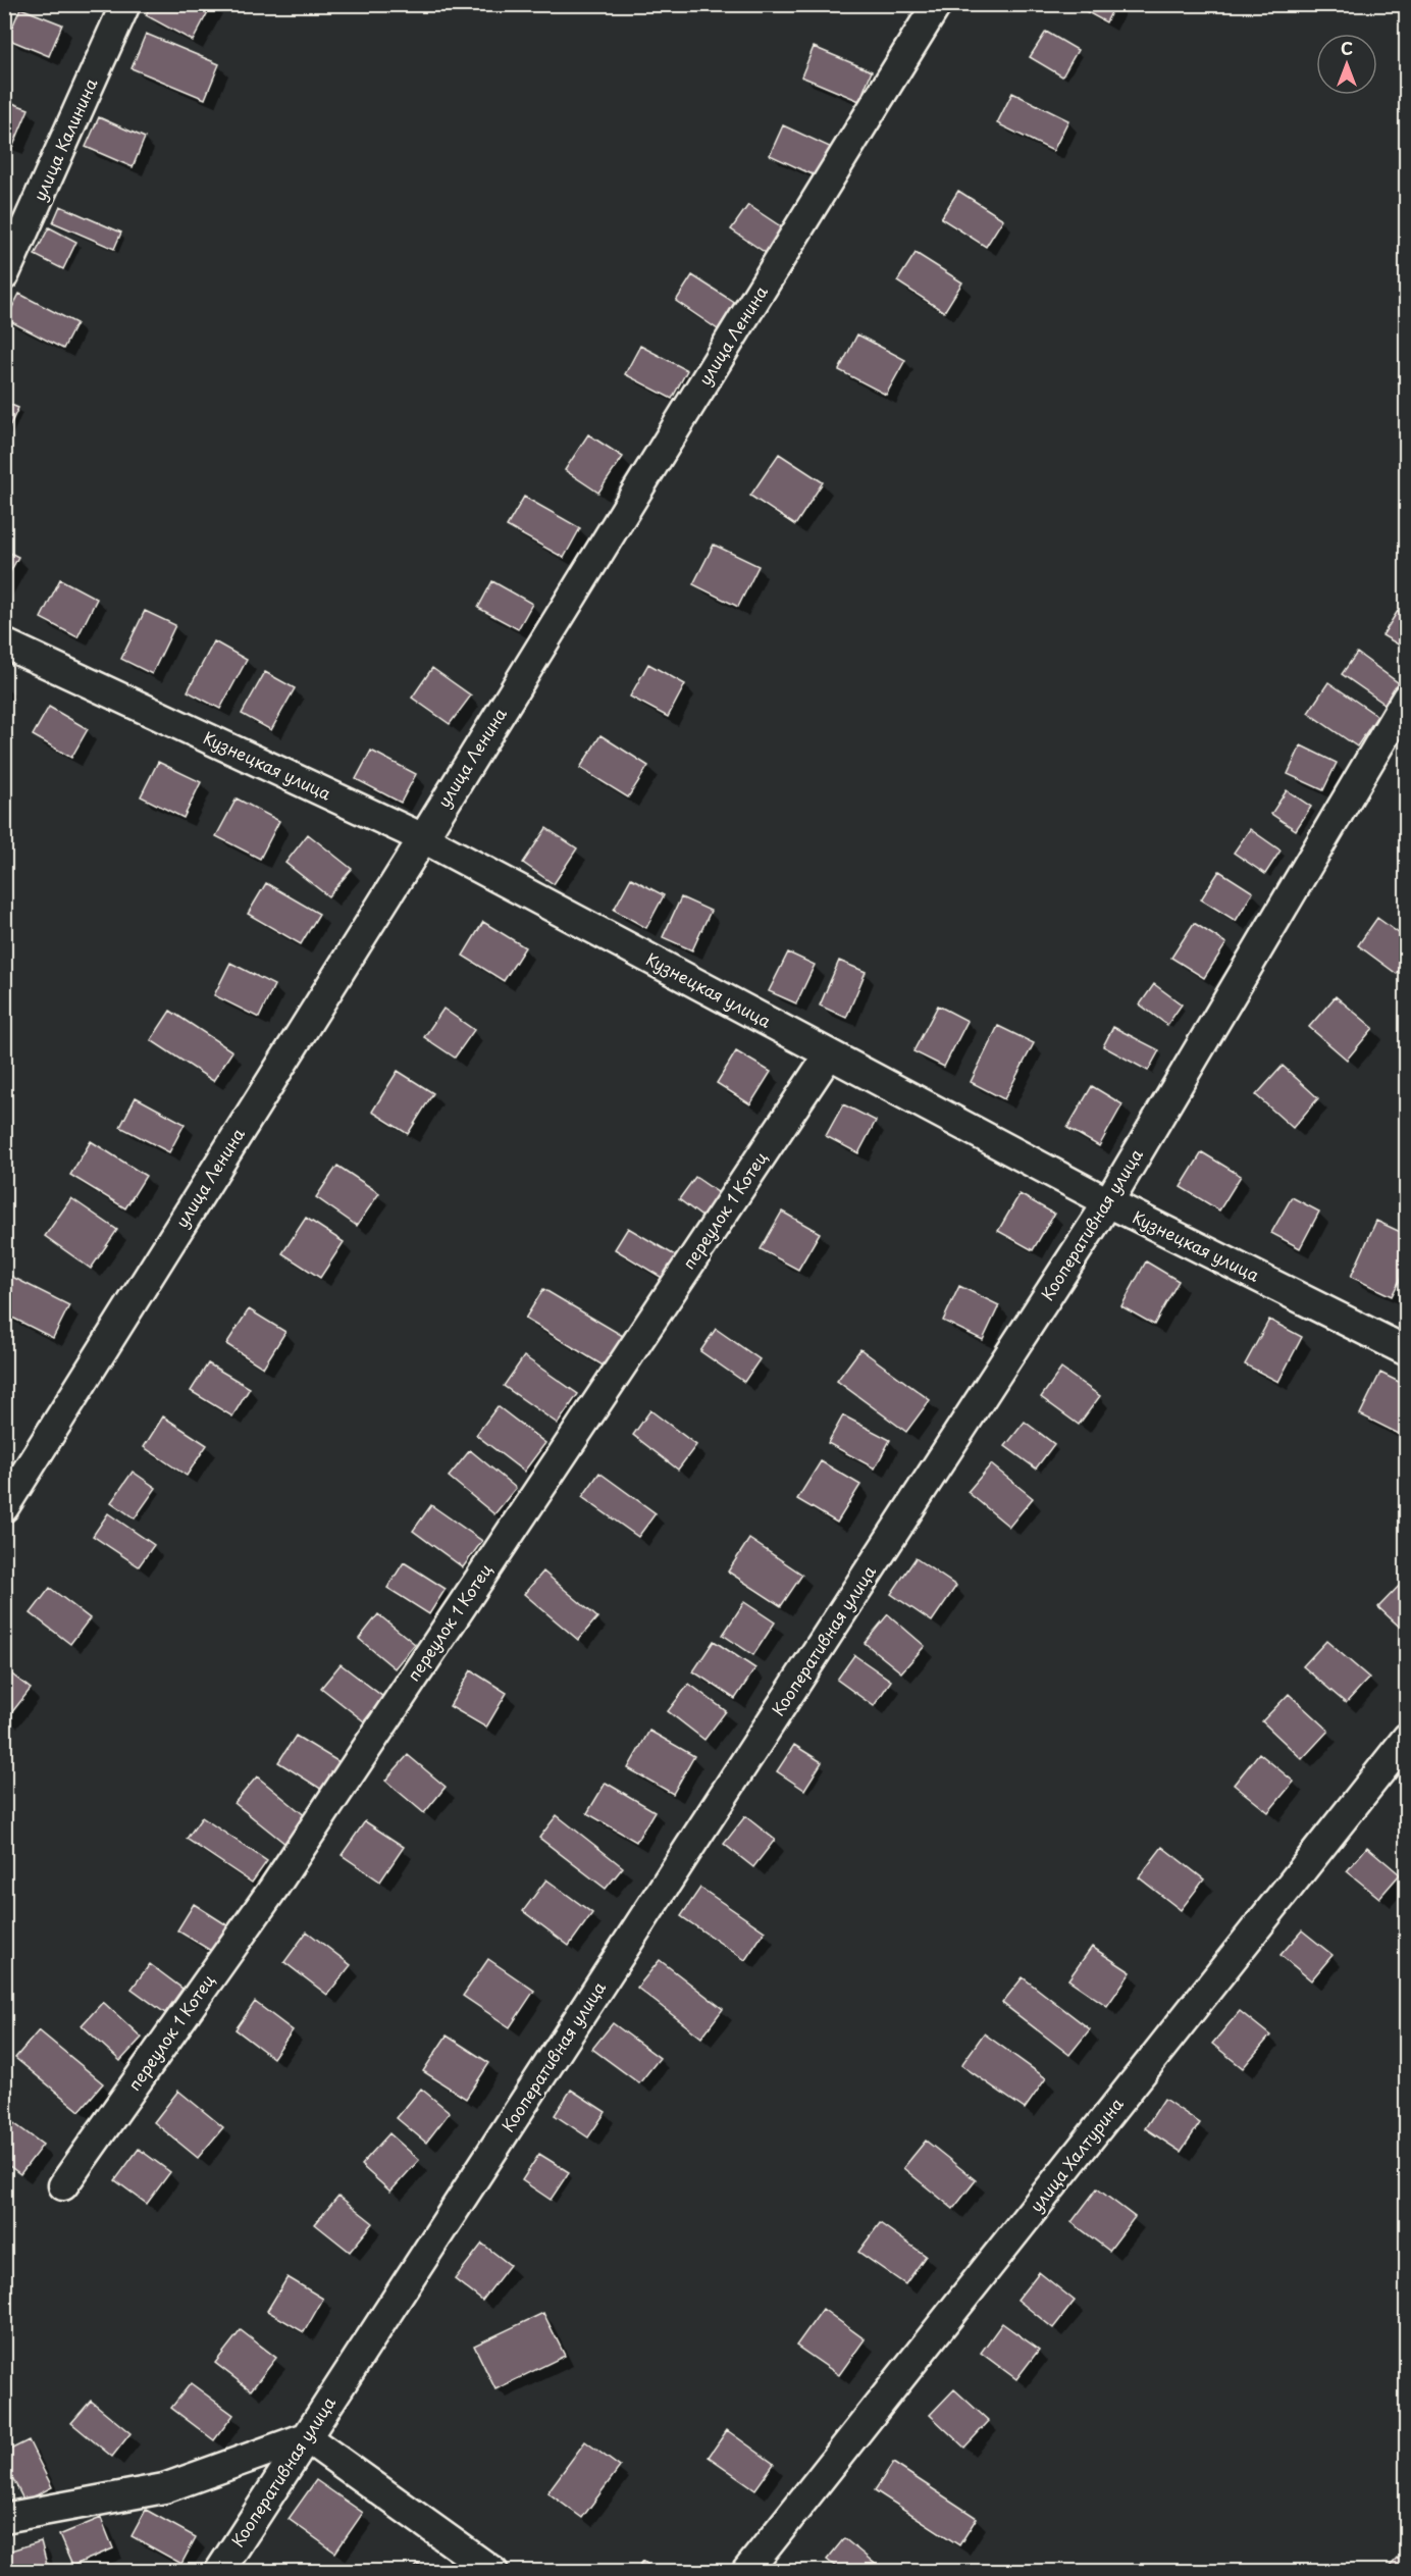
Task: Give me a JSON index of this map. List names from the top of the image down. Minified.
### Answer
{"streets":{"street":["улица Калинина","улица Ленина","Кузнецкая улица","переулок 1 Котец","Кооперативная улица","улица Халтурина"]},"crossings":[["улица Ленина","Кузнецкая улица"],["Кузнецкая улица","переулок 1 Котец"],["Кузнецкая улица","Кооперативная улица"]],"north":"top"}
